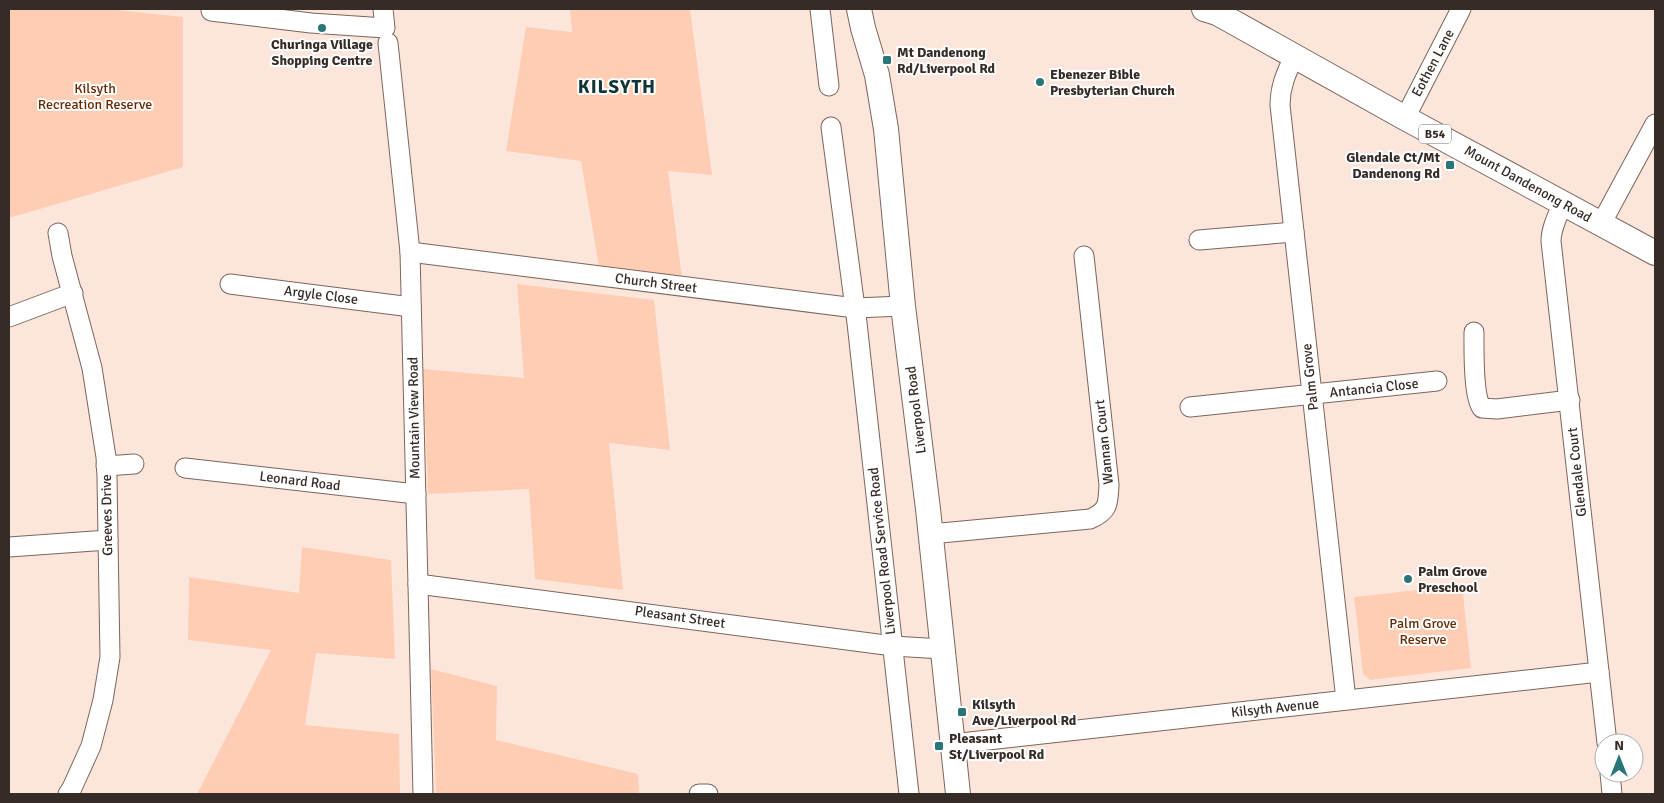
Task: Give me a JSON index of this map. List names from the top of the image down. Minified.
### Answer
{"streets":{"main road":["B54","Mount Dandenong Road","Liverpool Road"],"street":["Eothen Lane","Church Street","Argyle Close","Palm Grove","Antancia Close","Mountain View Road","Wannan Court","Glendale Court","Leonard Road","Greeves Drive","Liverpool Road Service Road","Pleasant Street","Kilsyth Avenue"]},"crossings":[["Eothen Lane","Mount Dandenong Road"],["Mount Dandenong Road","Palm Grove"],["Mount Dandenong Road","Glendale Court"],["Church Street","Liverpool Road"],["Church Street","Mountain View Road"],["Church Street","Liverpool Road Service Road"],["Argyle Close","Mountain View Road"],["Palm Grove","Antancia Close"],["Palm Grove","Kilsyth Avenue"],["Liverpool Road","Wannan Court"],["Liverpool Road","Pleasant Street"],["Liverpool Road","Kilsyth Avenue"],["Mountain View Road","Leonard Road"],["Mountain View Road","Pleasant Street"],["Glendale Court","Kilsyth Avenue"],["Liverpool Road Service Road","Pleasant Street"]],"districts":["KILSYTH"],"parks":["Kilsyth Recreation Reserve","Palm Grove Reserve"],"places":{"other":["Churinga Village Shopping Centre","Ebenezer Bible Presbyterian Church","Palm Grove Preschool"],"transit":["Mt Dandenong Rd/Liverpool Rd","Glendale Ct/Mt Dandenong Rd","Kilsyth Ave/Liverpool Rd","Pleasant St/Liverpool Rd"]},"north":"top"}
